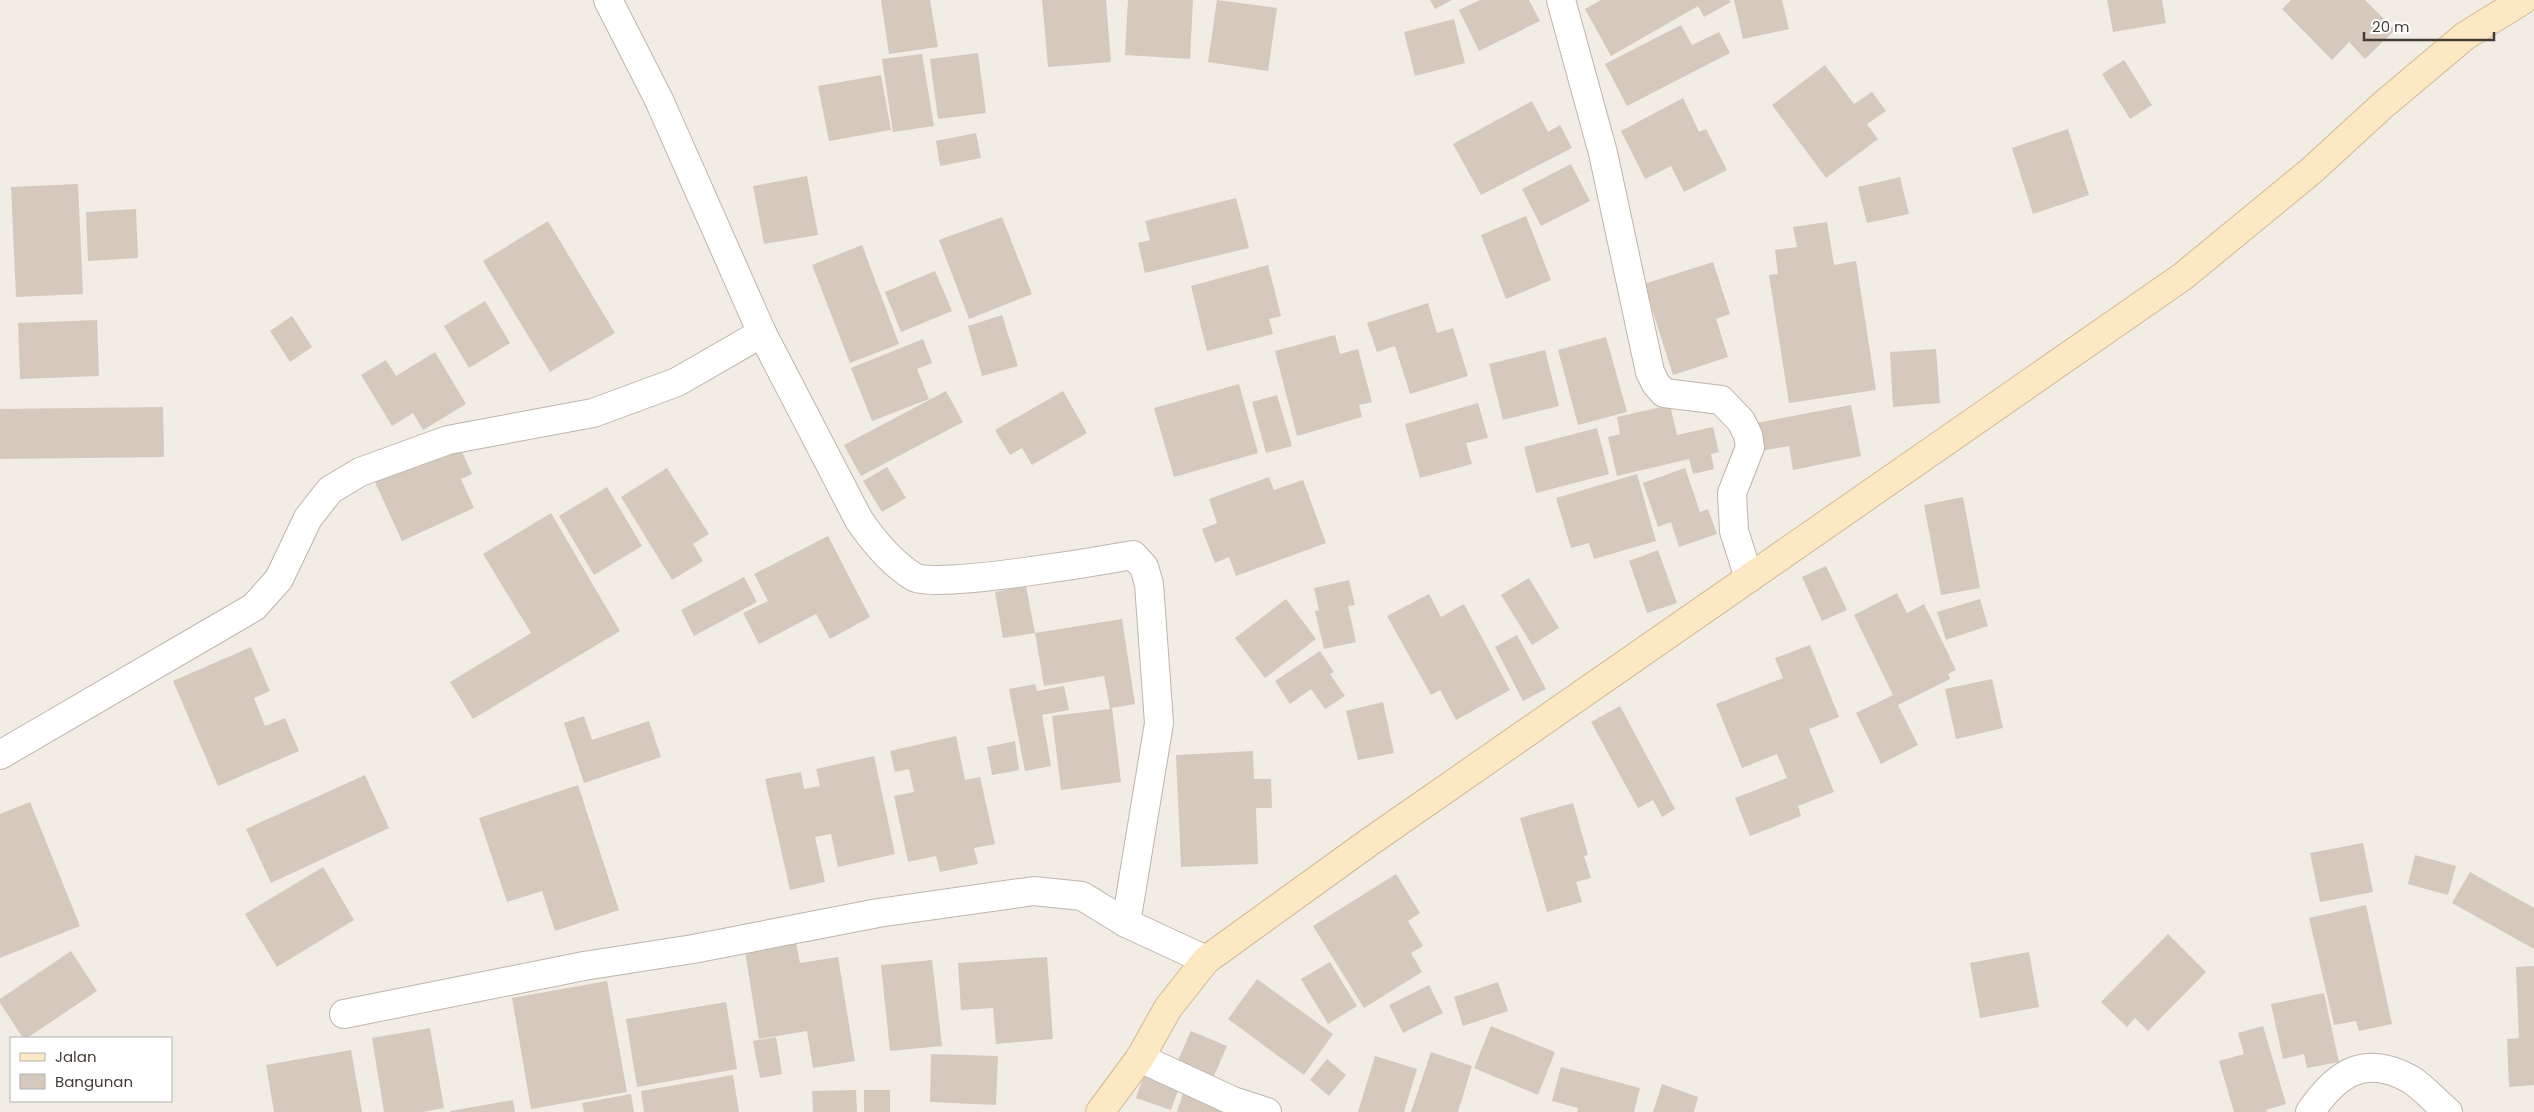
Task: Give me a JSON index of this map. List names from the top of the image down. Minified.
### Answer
{"legend":["Jalan","Bangunan"],"scale_bar":"20 m"}
